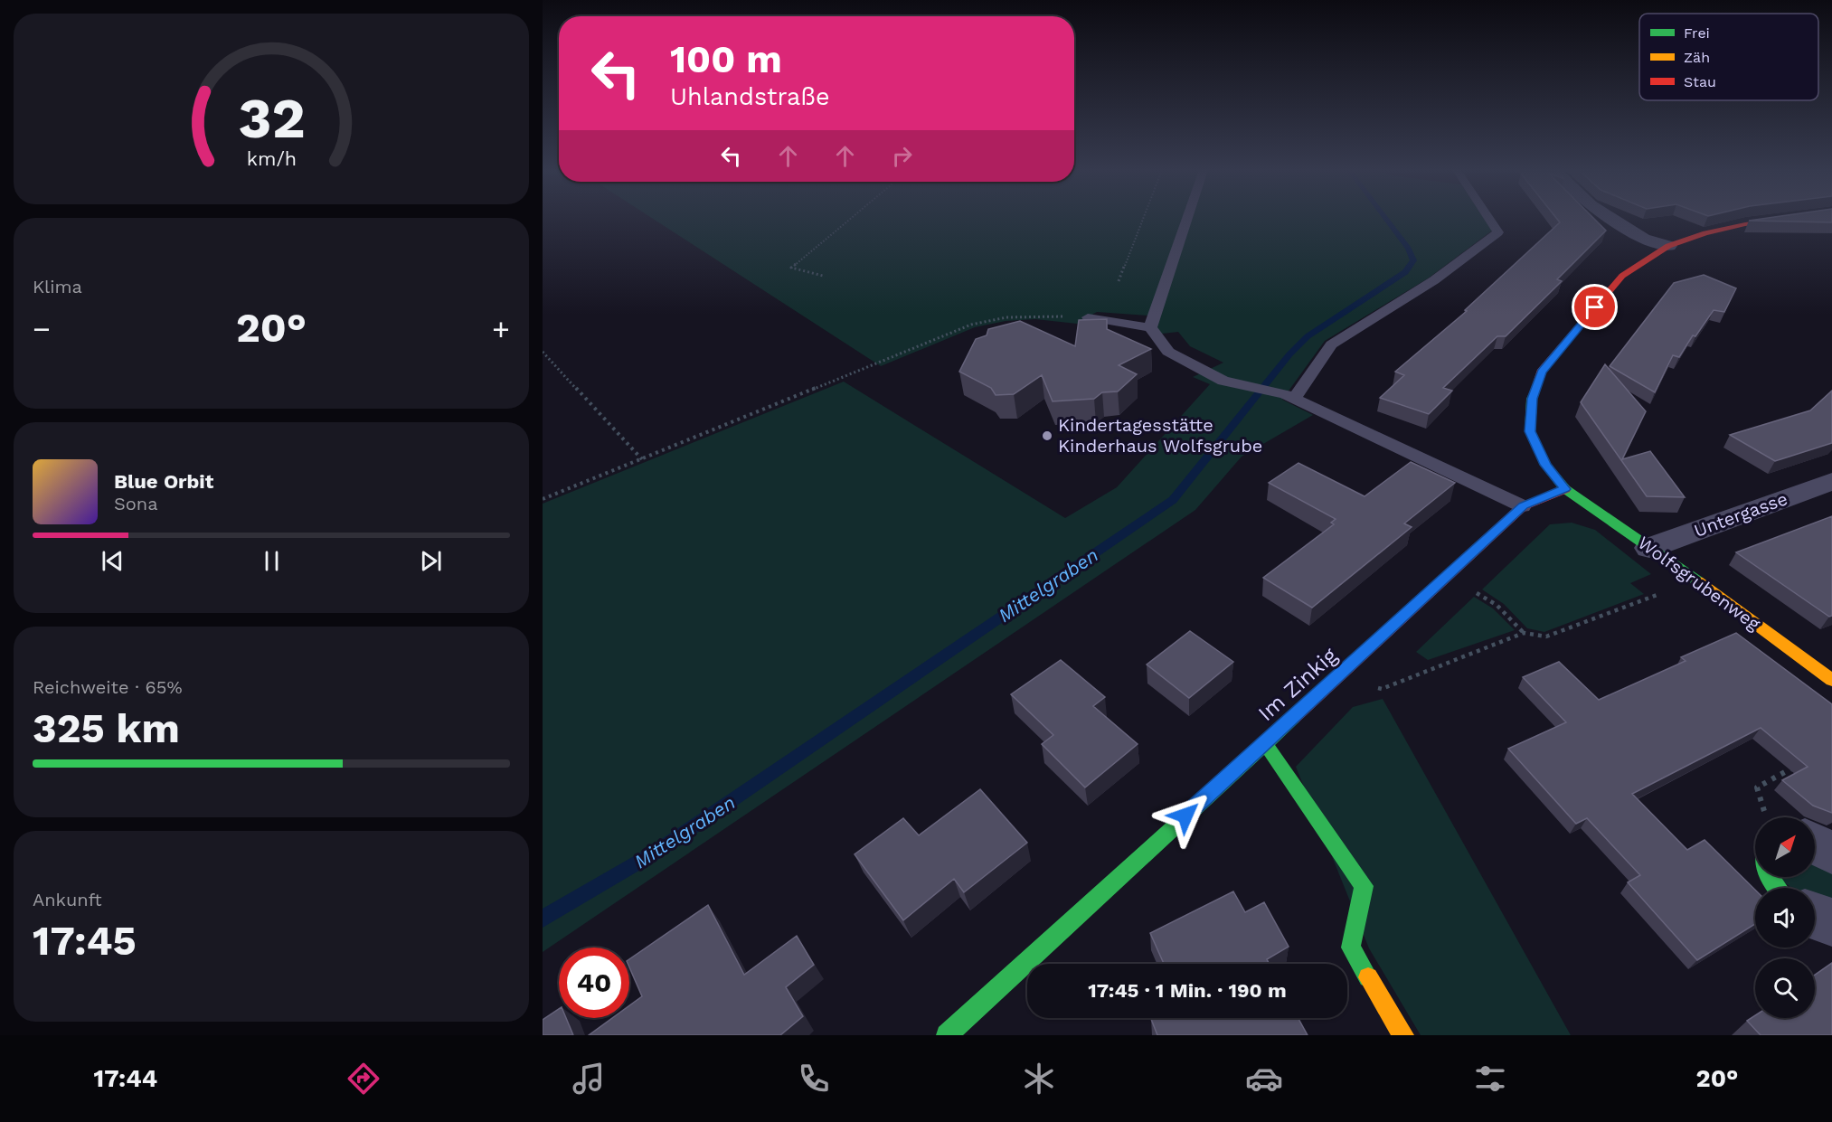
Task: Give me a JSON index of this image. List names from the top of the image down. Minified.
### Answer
{"streets":{"street":["Untergasse","Wolfsgrubenweg","Im Zinkig"]},"crossings":[["Untergasse","Wolfsgrubenweg"],["Wolfsgrubenweg","Im Zinkig"]],"water":["Mittelgraben"],"places":["Kindertagesstätte Kinderhaus Wolfsgrube"],"legend":["Frei","Zäh","Stau"],"north":"top right","page":{"turn":["100 m","Uhlandstraße"],"tile":["Klima",["Reichweite · 65%","325 km"],["Ankunft","17:45"]],"heat":["−","20°","+"],"song":["Blue Orbit","Sona"],"limit":"40","trip":"17:45 · 1 Min. · 190 m","tabs":["17:44","20°"],"gauge":["32","km/h"]}}
